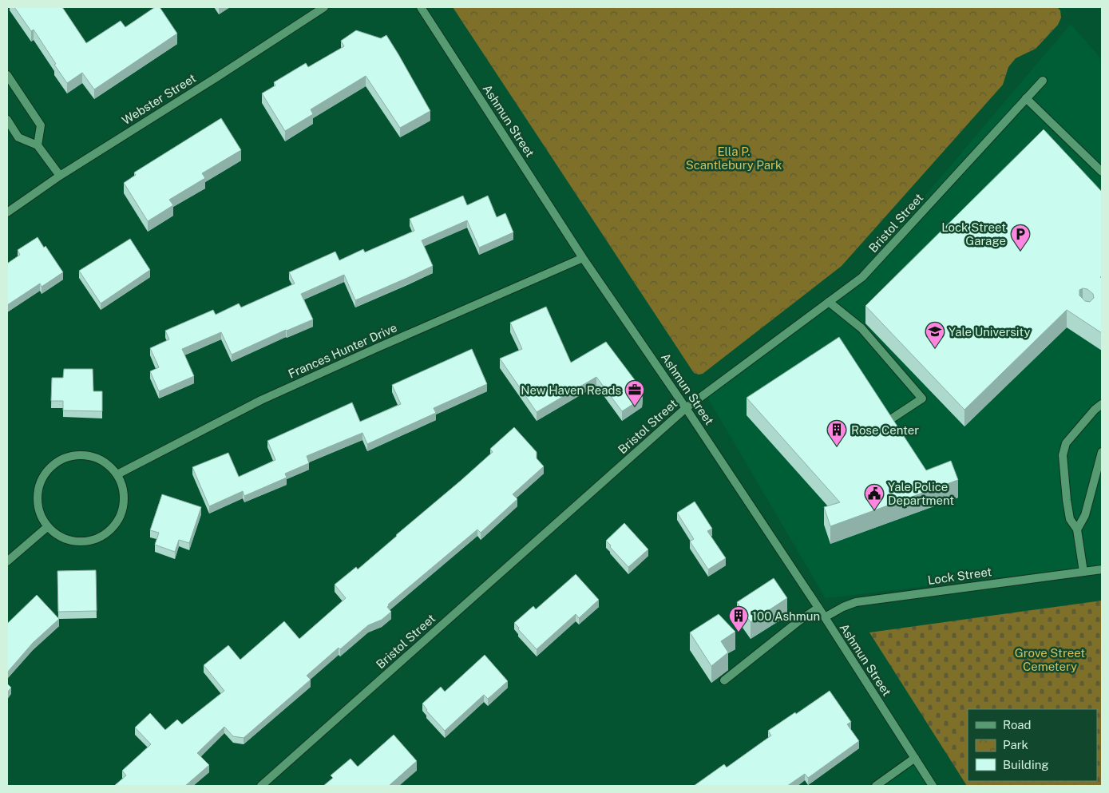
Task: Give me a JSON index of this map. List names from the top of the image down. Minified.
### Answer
{"streets":{"street":["Webster Street","Ashmun Street","Bristol Street","Frances Hunter Drive","Lock Street"]},"crossings":[["Ashmun Street","Bristol Street"],["Ashmun Street","Frances Hunter Drive"],["Ashmun Street","Lock Street"]],"parks":["Ella P. Scantlebury Park","Grove Street Cemetery"],"places":{"parking":["Lock Street Garage"],"school or university":["Yale University"],"office":["New Haven Reads"],"building":["Rose Center","100 Ashmun"],"public building":["Yale Police Department"]},"legend":["Road","Park","Building"]}
